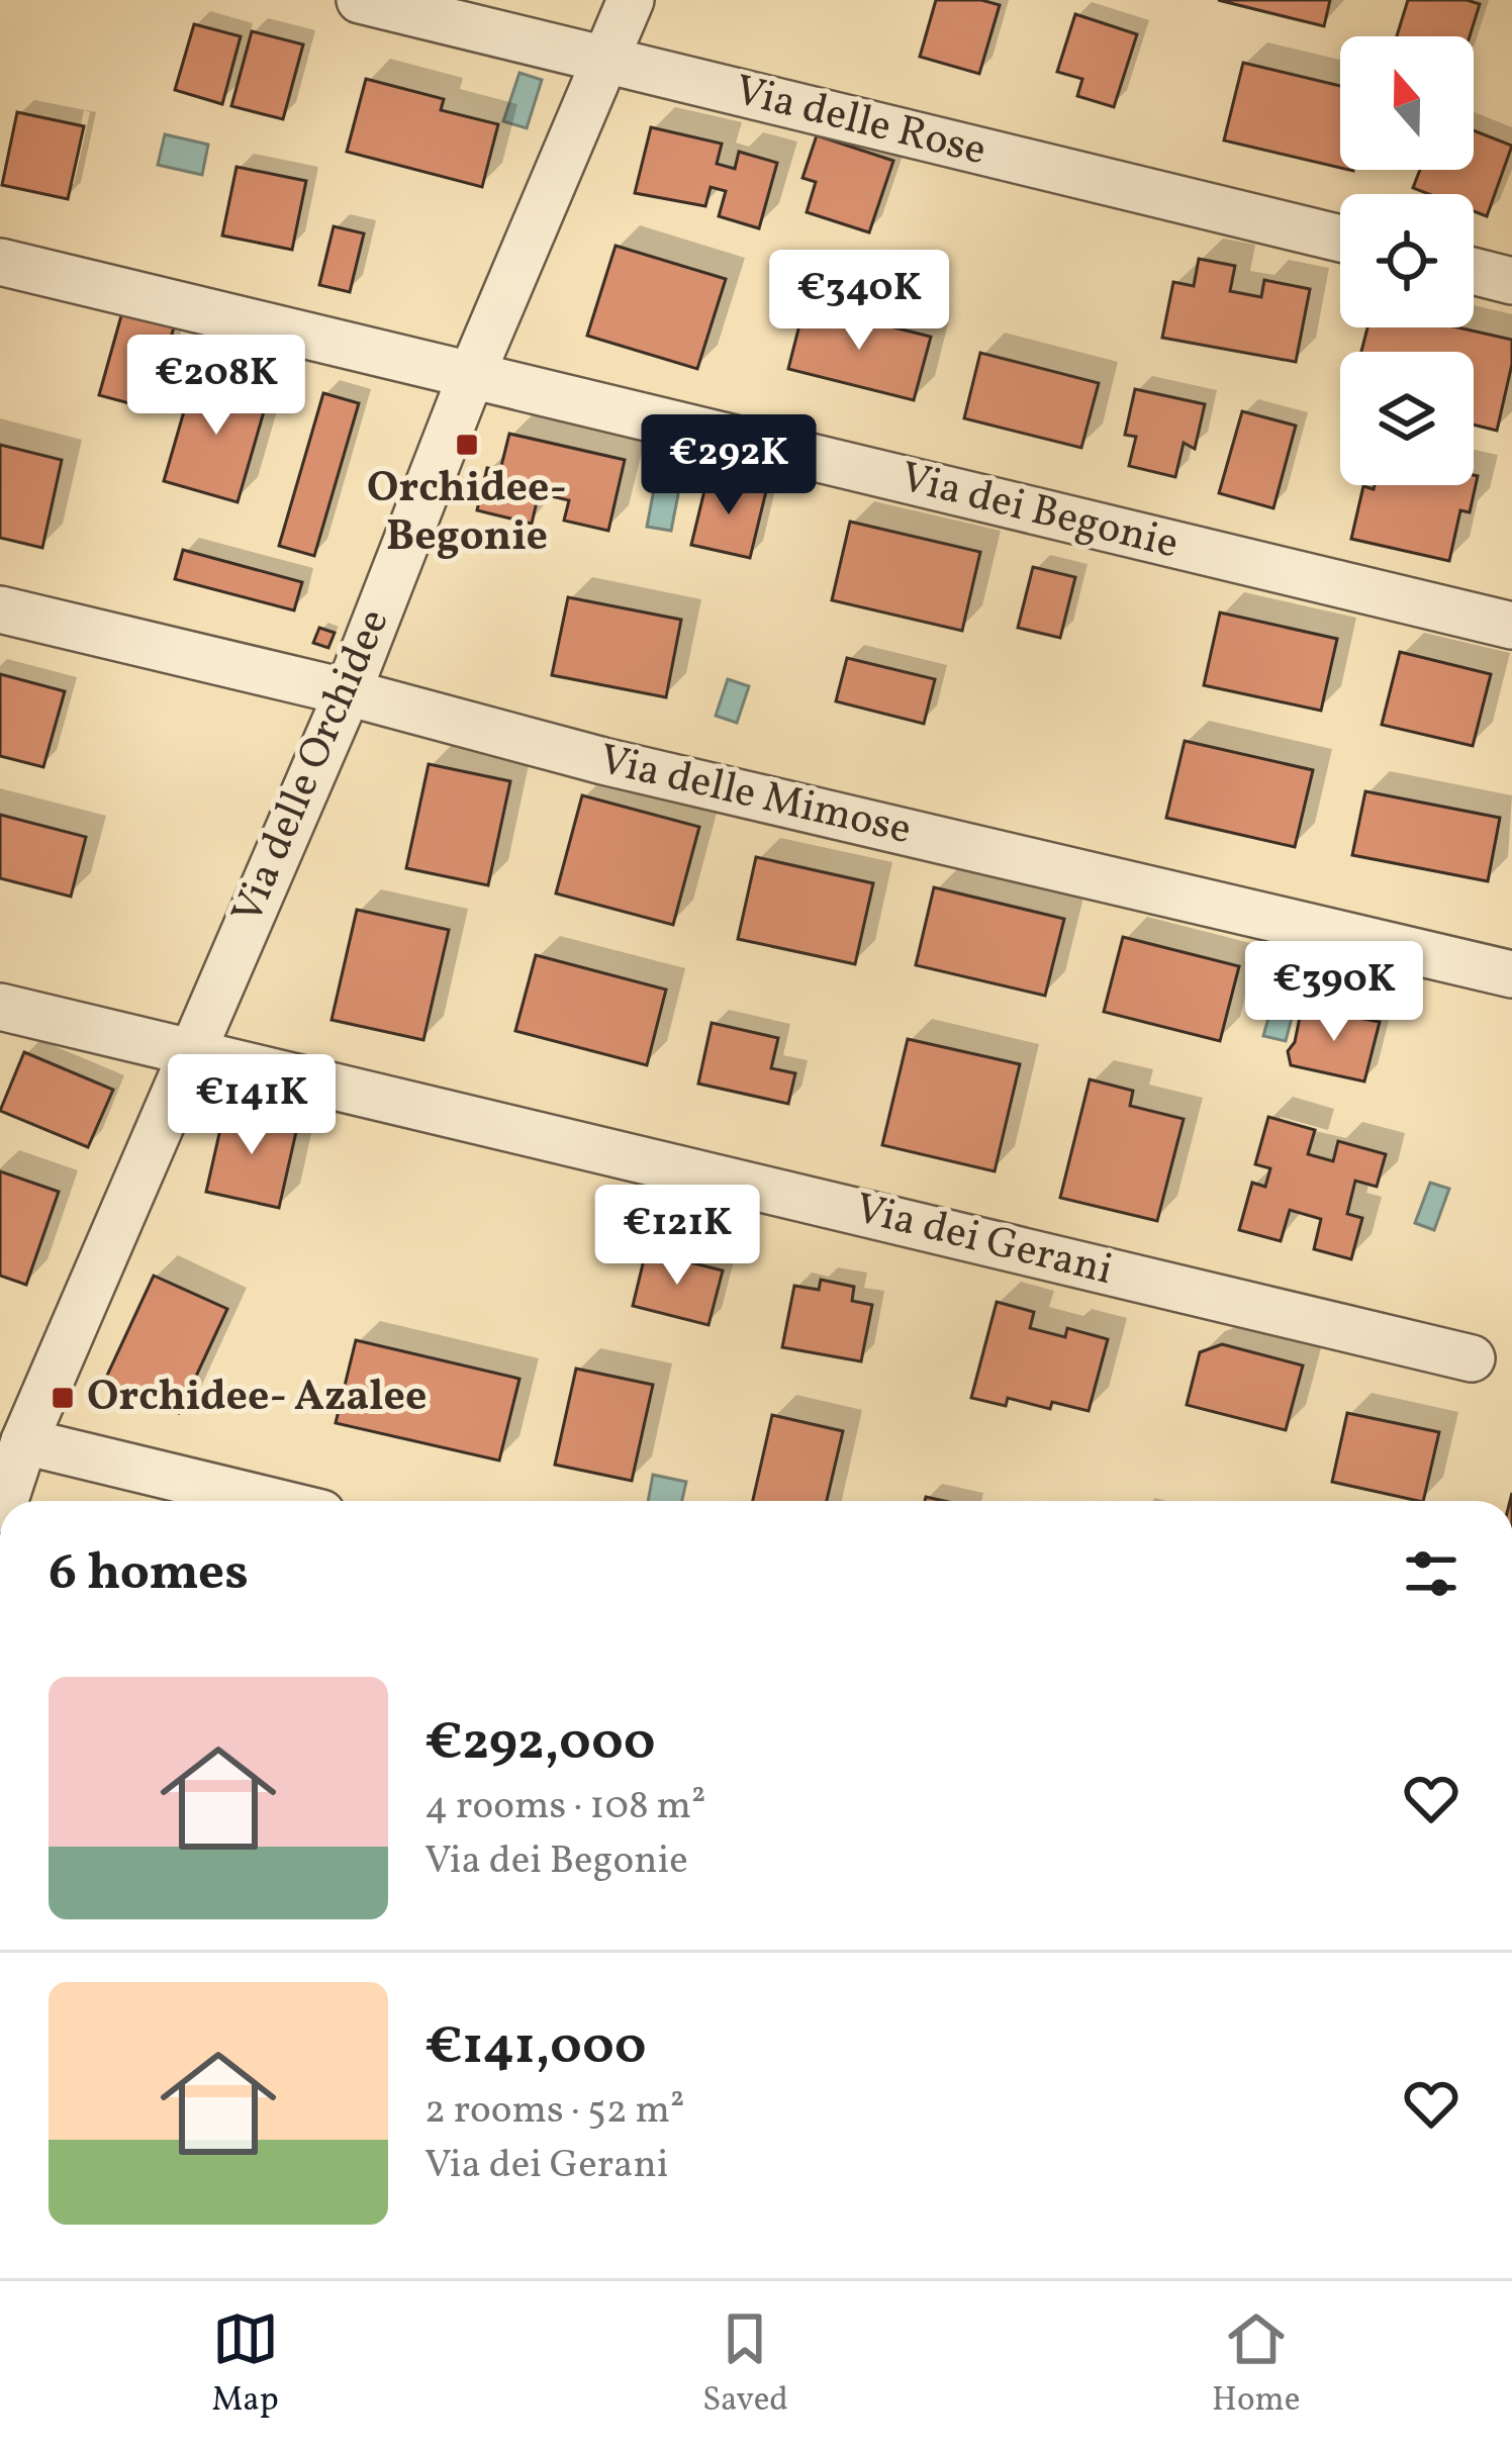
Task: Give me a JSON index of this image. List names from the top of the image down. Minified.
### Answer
{"streets":{"street":["Via delle Rose","Via dei Begonie","Via delle Orchidee","Via delle Mimose","Via dei Gerani"]},"crossings":[["Via delle Rose","Via delle Orchidee"],["Via dei Begonie","Via delle Orchidee"],["Via delle Orchidee","Via delle Mimose"],["Via delle Orchidee","Via dei Gerani"]],"places":{"transit":["Orchidee- Begonie","Orchidee- Azalee"]},"north":"top","page":{"price":["€340K","€208K","€292K","€390K","€141K","€121K"],"heading":"6 homes","list":[{"name":"€292,000","note":"4 rooms · 108 m² · Via dei Begonie"},{"name":"€141,000","note":"2 rooms · 52 m² · Via dei Gerani"}],"tabs":["Map","Saved","Home"]}}
